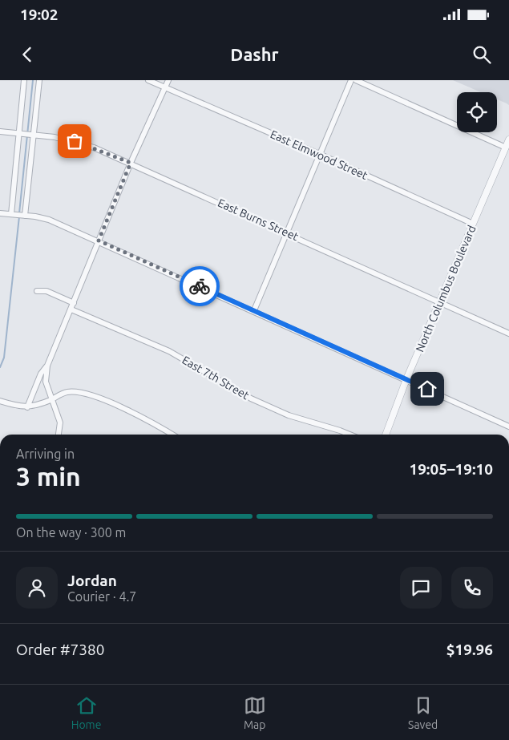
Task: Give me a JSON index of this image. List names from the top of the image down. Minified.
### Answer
{"streets":{"street":["East Elmwood Street","East Burns Street","North Columbus Boulevard","East 7th Street"]},"crossings":[["East Elmwood Street","North Columbus Boulevard"],["East Burns Street","North Columbus Boulevard"]],"page":{"status":"19:02","header":"Dashr","heading":["3 min","Arriving in","19:05–19:10"],"panel":["Jordan","Courier · 4.7","Order #7380","$19.96"],"bar":"On the way · 300 m","tabs":["Home","Map","Saved"]}}
